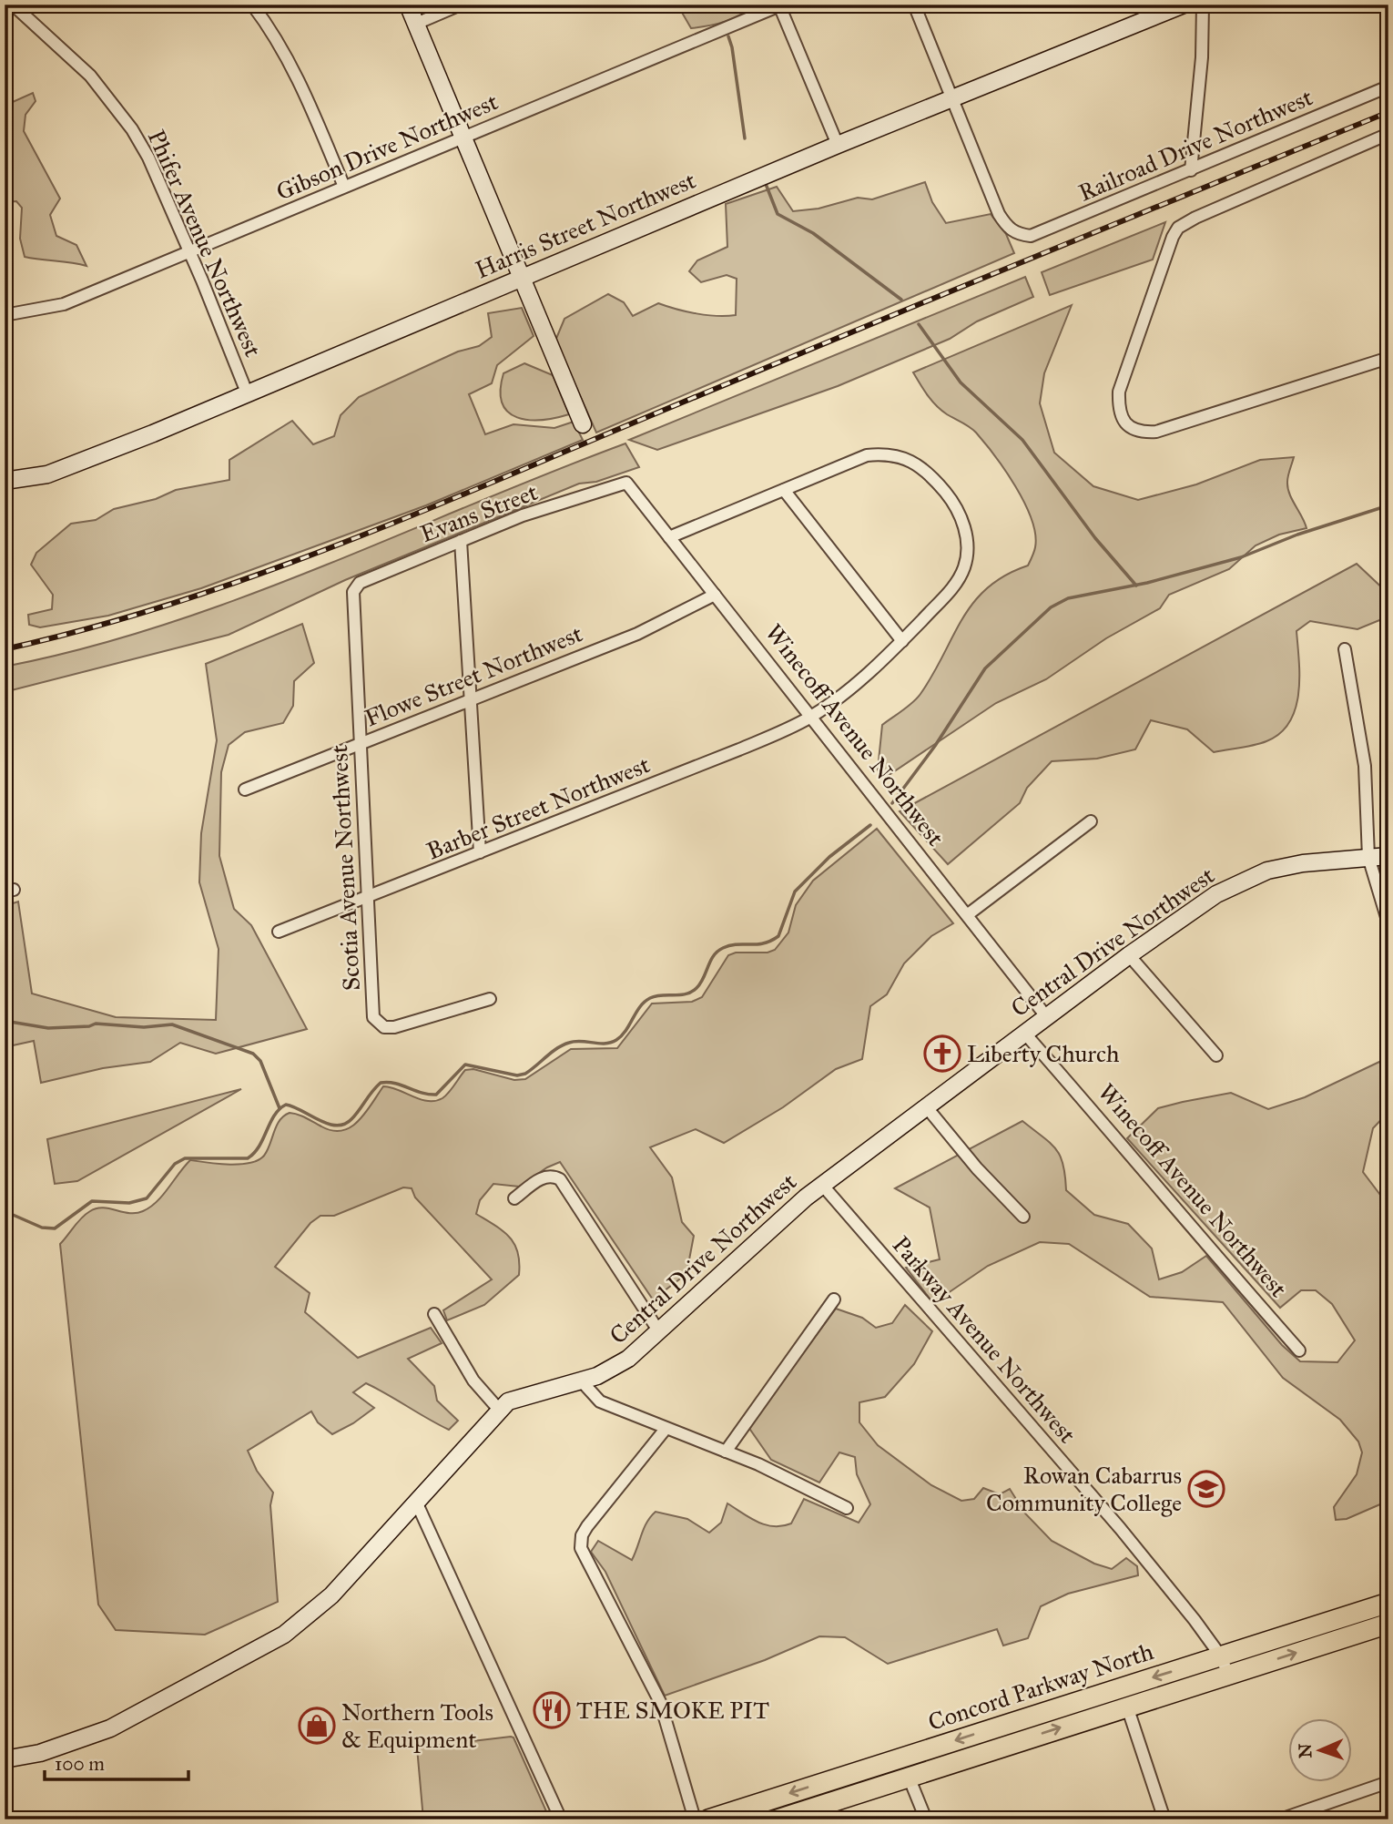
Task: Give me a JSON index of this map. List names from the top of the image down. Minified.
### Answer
{"streets":{"highway":["Concord Parkway North"],"street":["Railroad Drive Northwest","Gibson Drive Northwest","Harris Street Northwest","Phifer Avenue Northwest","Evans Street","Flowe Street Northwest","Winecoff Avenue Northwest","Barber Street Northwest","Scotia Avenue Northwest","Central Drive Northwest","Parkway Avenue Northwest"]},"crossings":[["Railroad Drive Northwest","Harris Street Northwest"],["Gibson Drive Northwest","Phifer Avenue Northwest"],["Harris Street Northwest","Phifer Avenue Northwest"],["Evans Street","Winecoff Avenue Northwest"],["Evans Street","Scotia Avenue Northwest"],["Flowe Street Northwest","Winecoff Avenue Northwest"],["Flowe Street Northwest","Scotia Avenue Northwest"],["Winecoff Avenue Northwest","Barber Street Northwest"],["Winecoff Avenue Northwest","Central Drive Northwest"],["Barber Street Northwest","Scotia Avenue Northwest"],["Central Drive Northwest","Parkway Avenue Northwest"],["Parkway Avenue Northwest","Concord Parkway North"]],"places":{"church":["Liberty Church"],"school or university":["Rowan Cabarrus Community College"],"restaurant":["THE SMOKE PIT"],"shop":["Northern Tools & Equipment"]},"scale_bar":"100 m","north":"left"}
